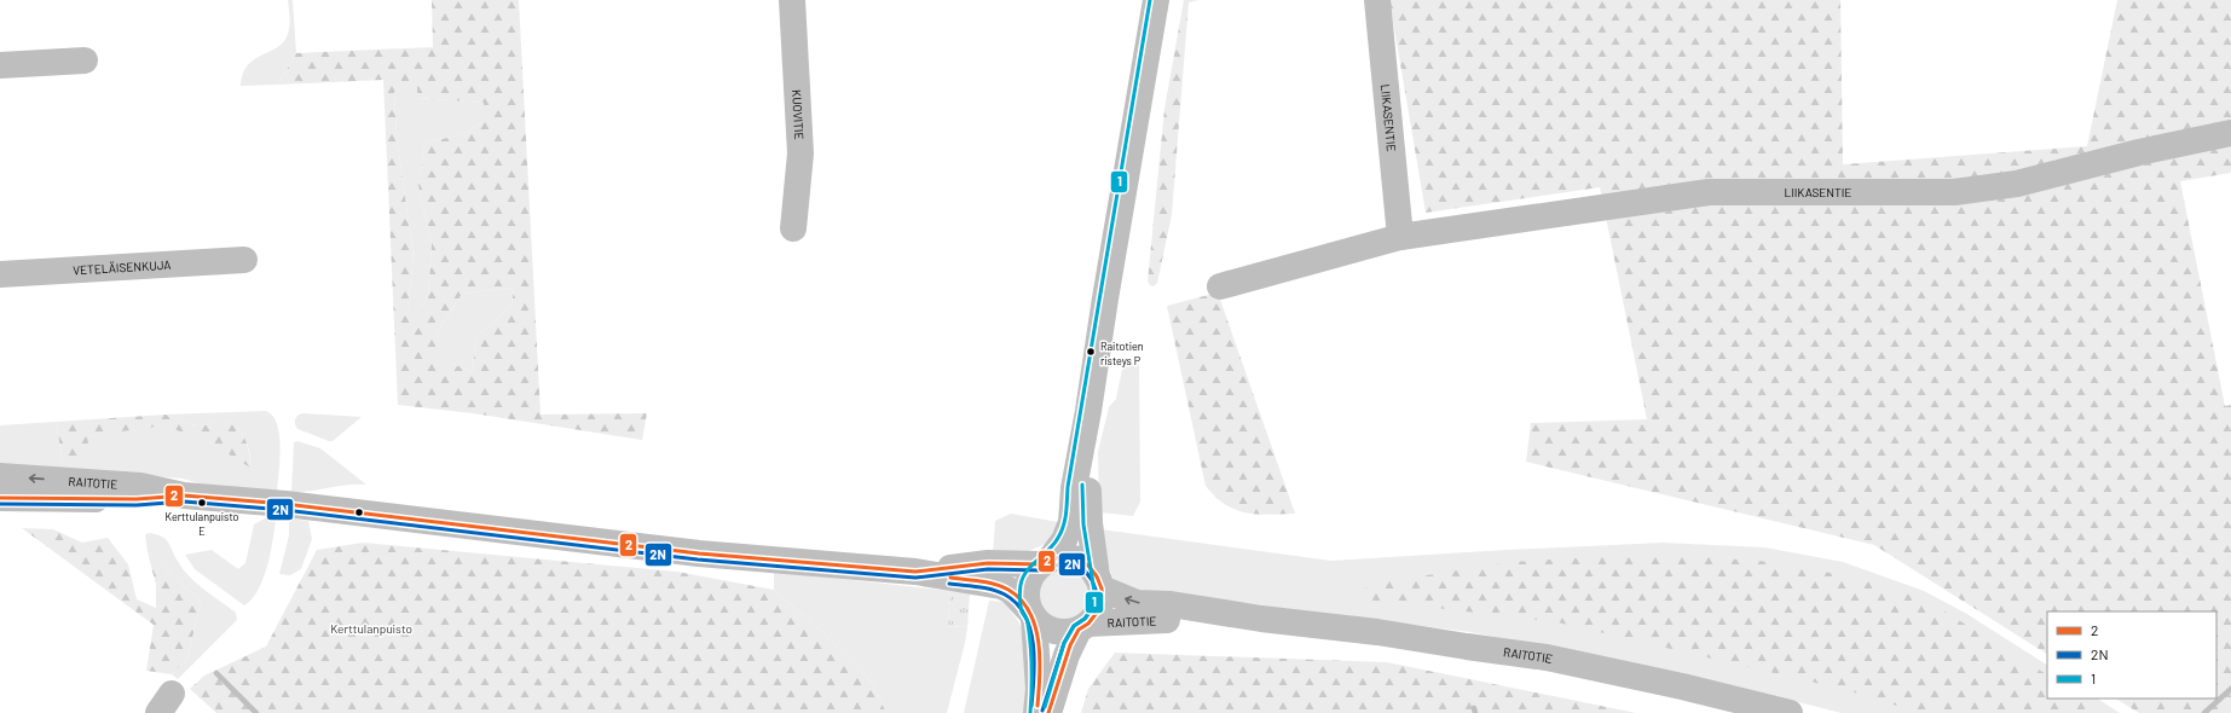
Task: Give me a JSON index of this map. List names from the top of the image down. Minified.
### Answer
{"streets":{"main road":["KUOVITIE","LIIKASENTIE","VETELÄISENKUJA","RAITOTIE"]},"parks":["Kerttulanpuisto"],"places":["Raitotien risteys P","Kerttulanpuisto E"],"lines":["transit line 1","transit line 2","transit line 2N"],"legend":["2","2N","1"]}
